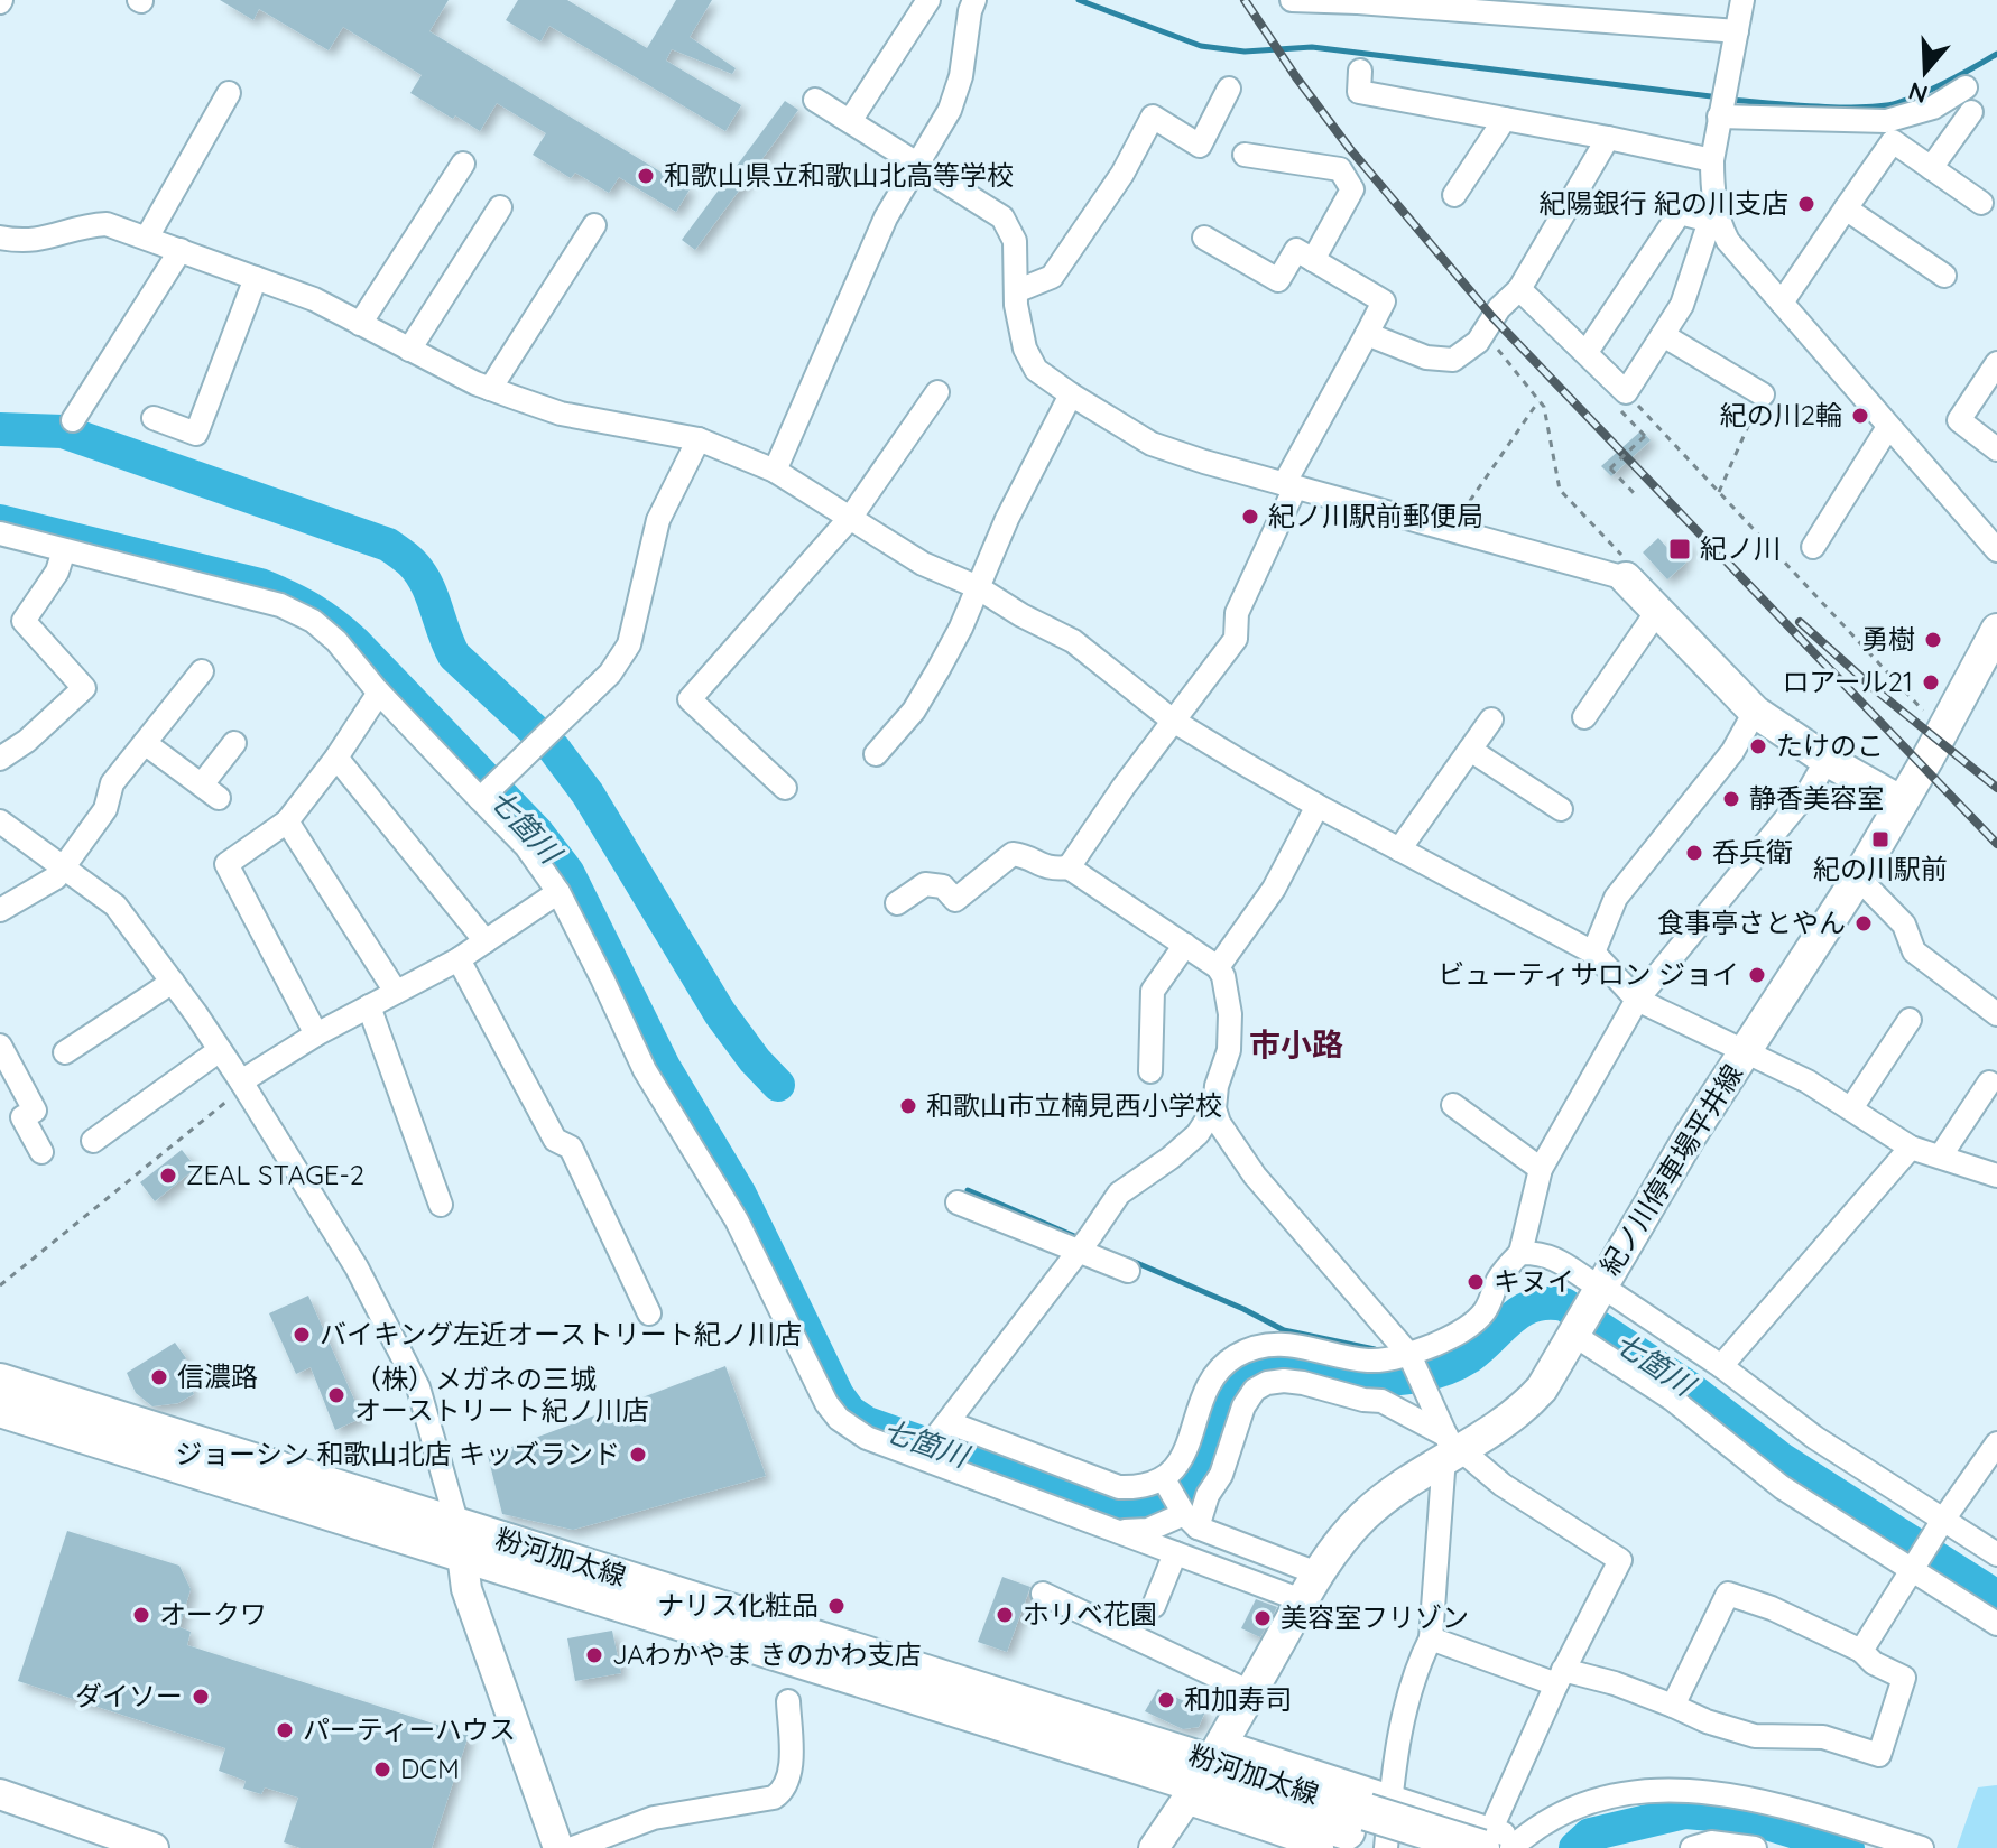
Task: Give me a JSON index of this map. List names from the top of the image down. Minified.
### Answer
{"streets":{"main road":["紀ノ川停車場平井線","粉河加太線"]},"crossings":[["紀ノ川停車場平井線","粉河加太線"]],"districts":["市小路"],"water":["七箇川"],"places":{"other":["和歌山県立和歌山北高等学校","紀陽銀行 紀の川支店","紀の川2輪","紀ノ川駅前郵便局","勇樹","ロアール21","たけのこ","静香美容室","呑兵衛","食事亭さとやん","ビューティサロン ジョイ","和歌山市立楠見西小学校","ZEAL STAGE-2","キヌイ","バイキング左近オーストリート紀ノ川店","信濃路","（株）メガネの三城 オーストリート紀ノ川店","ジョーシン 和歌山北店 キッズランド","ナリス化粧品","オークワ","ホリベ花園","美容室フリゾン","JAわかやま きのかわ支店","ダイソー","和加寿司","パーティーハウス","DCM"],"transit":["紀ノ川","紀の川駅前"]},"north":"bottom"}
